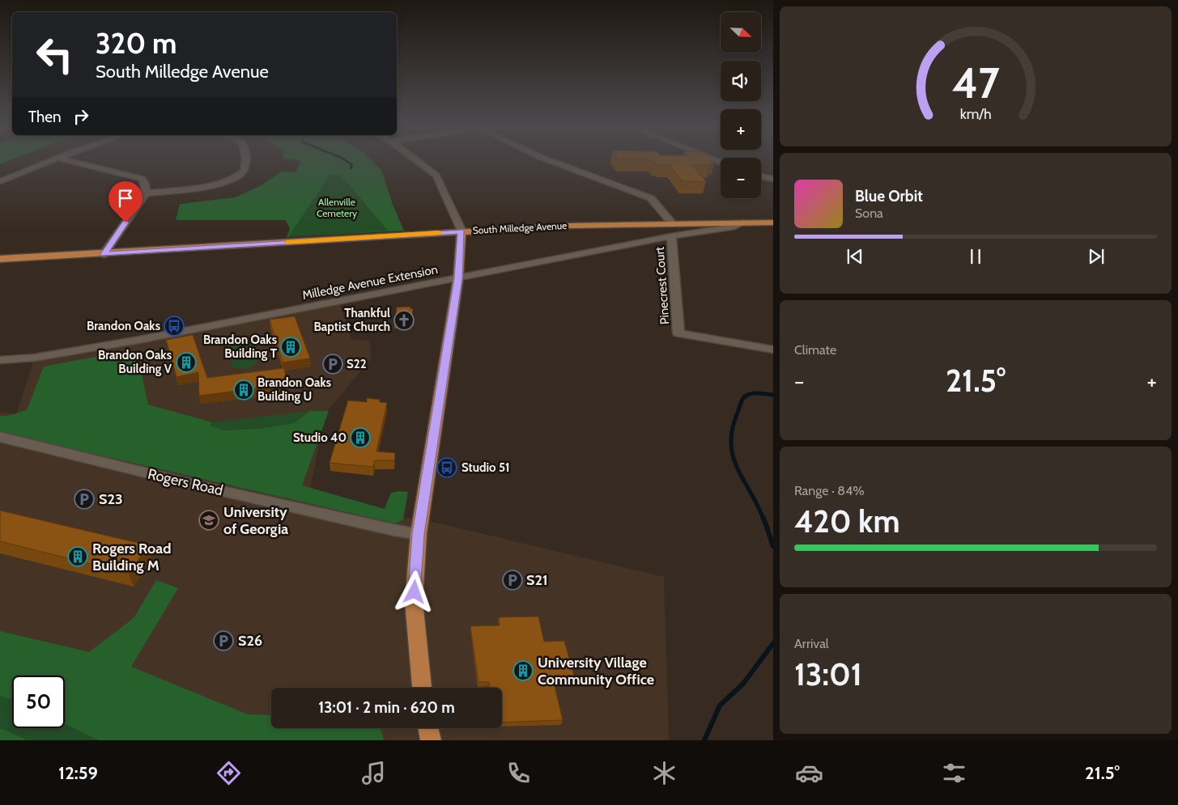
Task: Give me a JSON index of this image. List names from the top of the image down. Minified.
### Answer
{"streets":{"main road":["South Milledge Avenue"],"street":["Milledge Avenue Extension","Pinecrest Court","Rogers Road"]},"crossings":[["South Milledge Avenue","Milledge Avenue Extension"],["Milledge Avenue Extension","Pinecrest Court"]],"parks":["Allenville Cemetery"],"places":{"church":["Thankful Baptist Church"],"bus stop":["Brandon Oaks","Studio 51"],"building":["Brandon Oaks Building T","Brandon Oaks Building V","Brandon Oaks Building U","Studio 40","Rogers Road Building M","University Village Community Office"],"parking":["S22","S23","S21","S26"],"school or university":["University of Georgia"]},"north":"bottom right","page":{"map_buttons":["+","−"],"turn":["320 m","South Milledge Avenue"],"then":"Then","song":["Blue Orbit","Sona"],"tile":["Climate",["Range · 84%","420 km"],["Arrival","13:01"]],"heat":["−","21.5°","+"],"limit":"50","trip":"13:01 · 2 min · 620 m","tabs":["12:59","21.5°"],"gauge":["47","km/h"]}}
